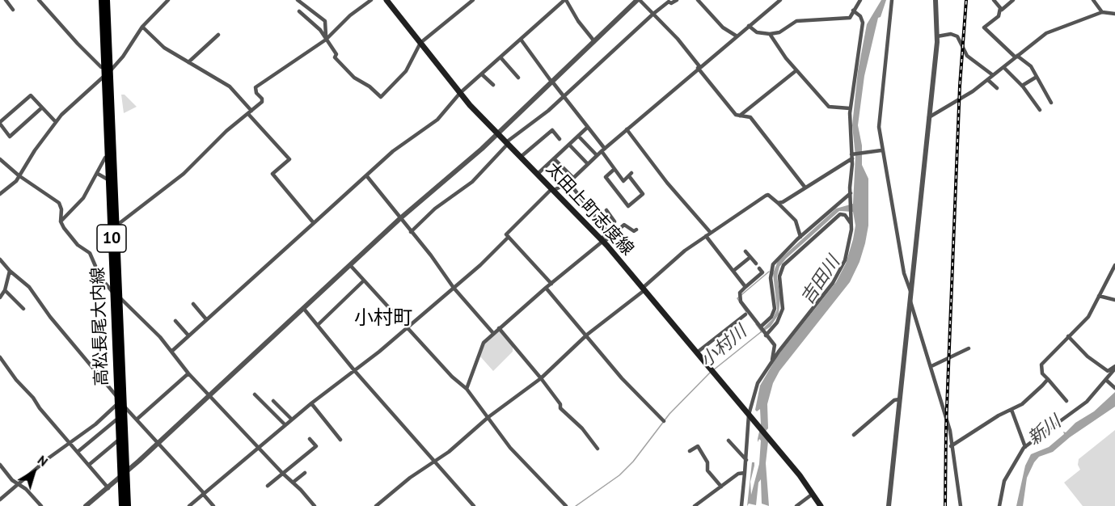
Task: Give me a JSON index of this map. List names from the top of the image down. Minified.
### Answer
{"streets":{"main road":["太田上町志度線","10","高松長尾大内線"]},"districts":["小村町"],"water":["吉田川","小村川","新川"],"north":"top right"}
